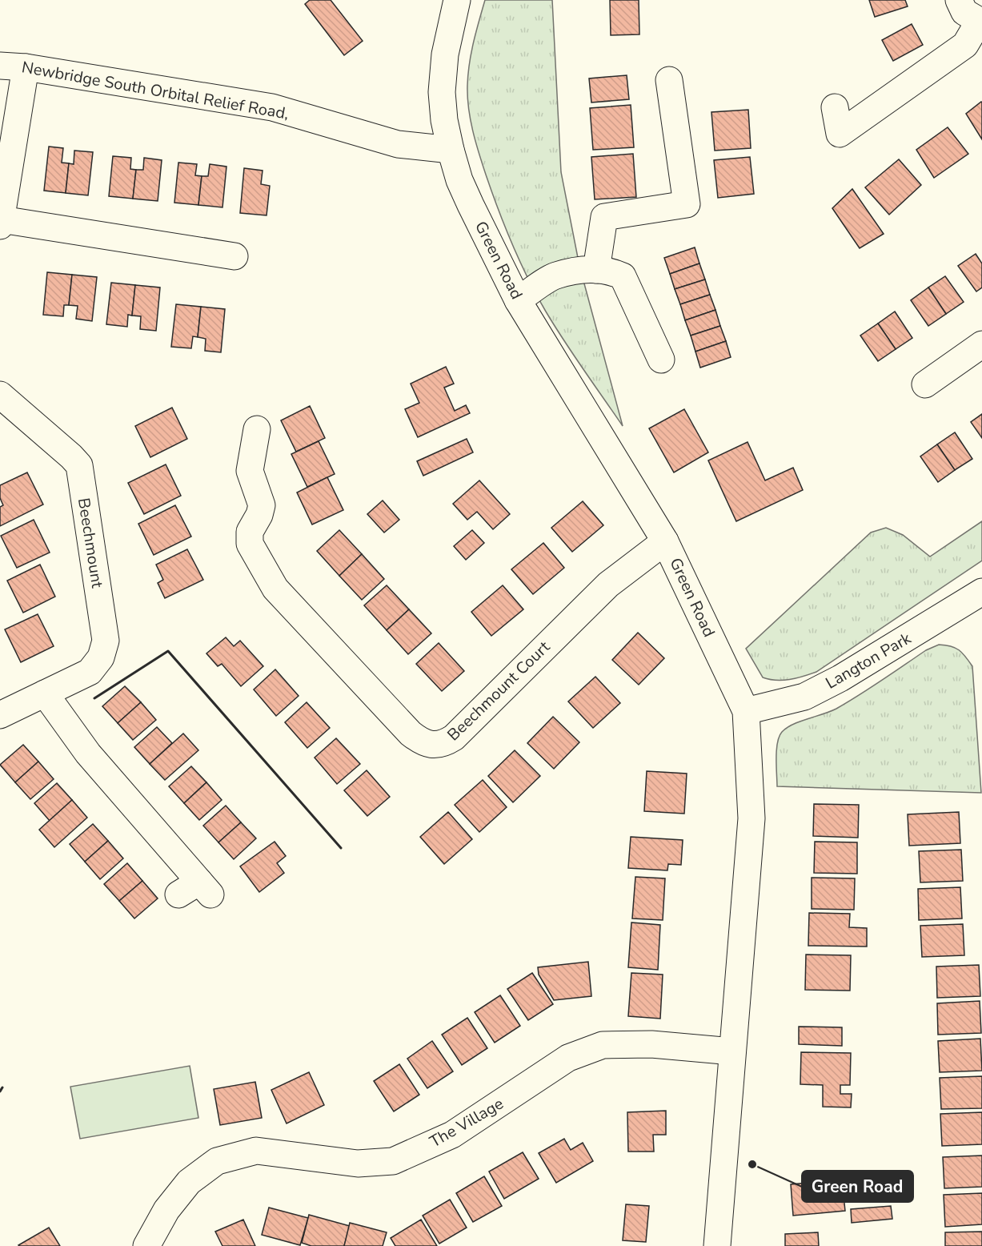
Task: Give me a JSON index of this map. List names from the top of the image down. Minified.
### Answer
{"streets":{"street":["Newbridge South Orbital Relief Road,","Green Road","Beechmount","Langton Park","Beechmount Court","The Village"]},"crossings":[["Newbridge South Orbital Relief Road,","Green Road"],["Green Road","Langton Park"],["Green Road","Beechmount Court"],["Green Road","The Village"]],"places":["Green Road"]}
